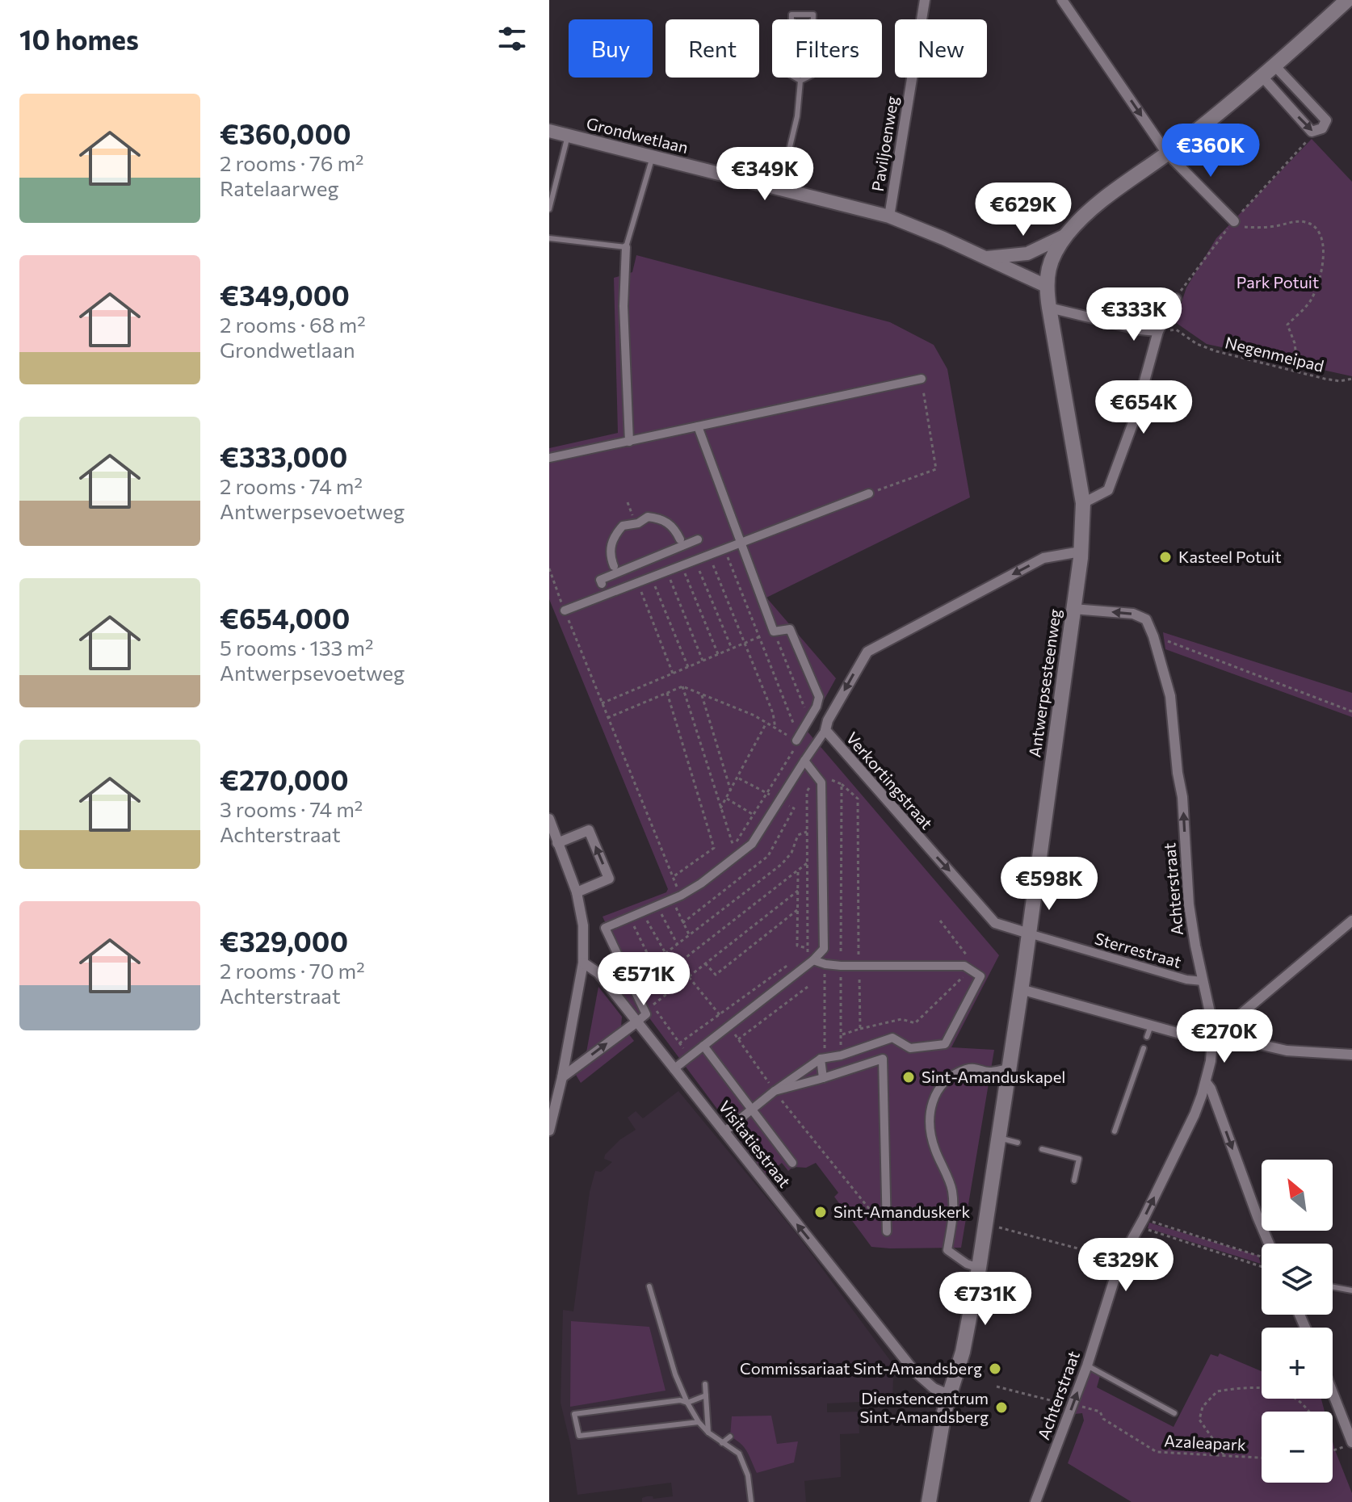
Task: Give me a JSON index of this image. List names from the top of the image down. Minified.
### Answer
{"streets":{"main road":["Antwerpsesteenweg"],"street":["Grondwetlaan","Paviljoenweg","Verkortingstraat","Achterstraat","Sterrestraat","Visitatiestraat"],"path":["Negenmeipad","Azaleapark"]},"crossings":[["Grondwetlaan","Paviljoenweg"],["Grondwetlaan","Antwerpsesteenweg"],["Antwerpsesteenweg","Verkortingstraat"],["Antwerpsesteenweg","Achterstraat"],["Antwerpsesteenweg","Sterrestraat"],["Antwerpsesteenweg","Visitatiestraat"],["Verkortingstraat","Sterrestraat"],["Achterstraat","Sterrestraat"],["Achterstraat","Azaleapark"]],"one_way":["Achterstraat","Visitatiestraat"],"parks":["Park Potuit"],"places":["Kasteel Potuit","Sint-Amanduskapel","Sint-Amanduskerk","Commissariaat Sint-Amandsberg","Dienstencentrum Sint-Amandsberg"],"north":"top left","page":{"heading":"10 homes","chip":["Buy","Rent","Filters","New"],"list":[{"name":"€360,000","note":"2 rooms · 76 m² · Ratelaarweg"},{"name":"€349,000","note":"2 rooms · 68 m² · Grondwetlaan"},{"name":"€333,000","note":"2 rooms · 74 m² · Antwerpsevoetweg"},{"name":"€654,000","note":"5 rooms · 133 m² · Antwerpsevoetweg"},{"name":"€270,000","note":"3 rooms · 74 m² · Achterstraat"},{"name":"€329,000","note":"2 rooms · 70 m² · Achterstraat"}],"price":["€360K","€349K","€629K","€333K","€654K","€598K","€571K","€270K","€329K","€731K"],"map_buttons":["+","−"]}}
